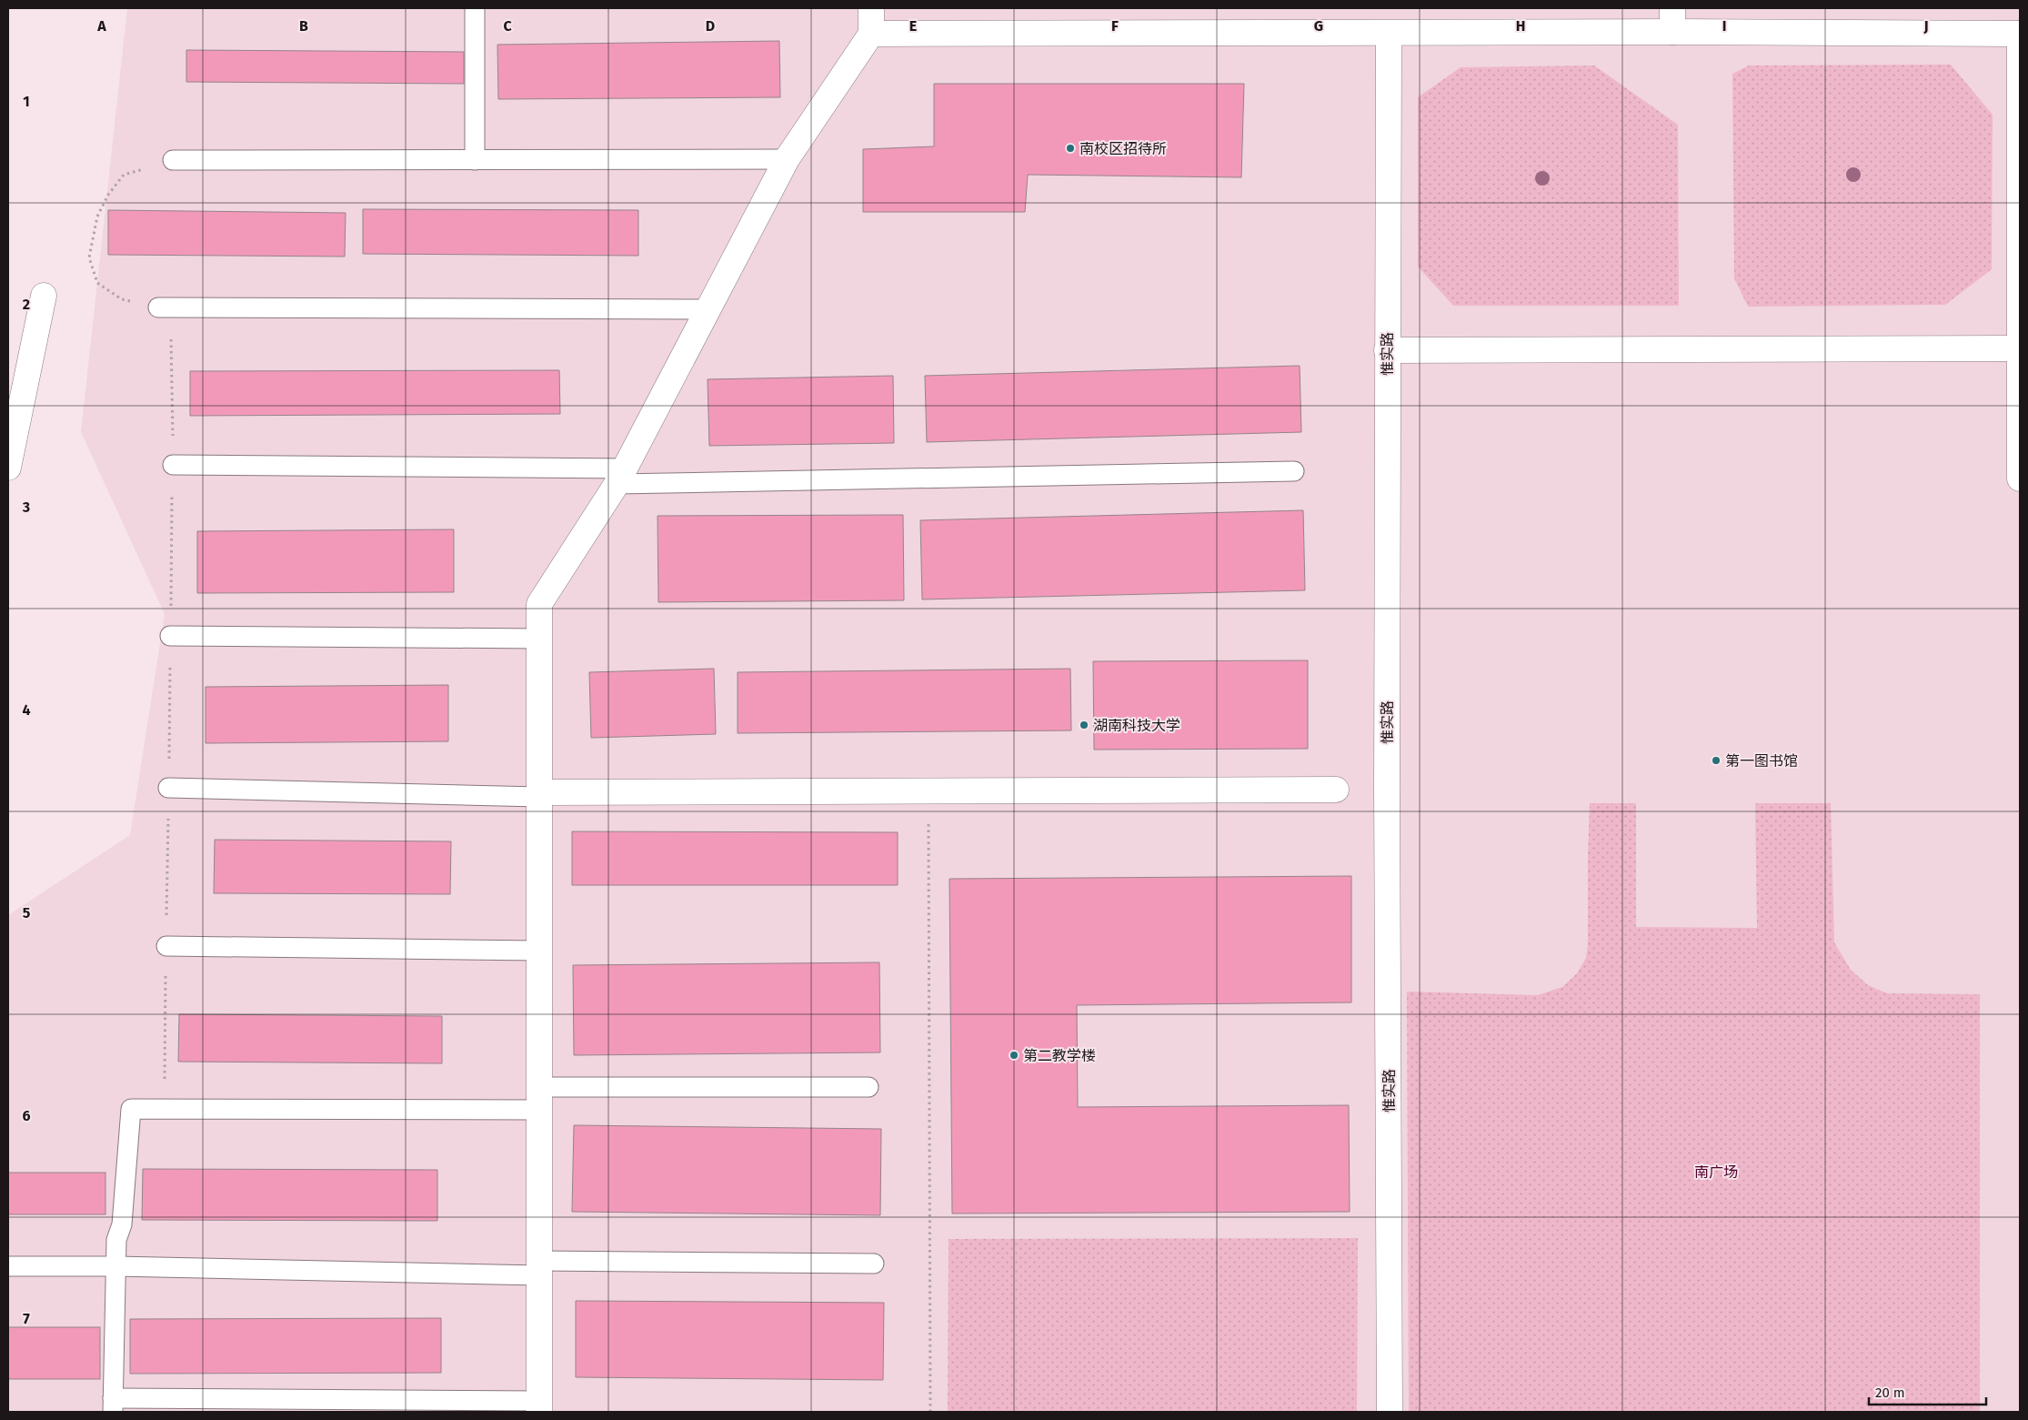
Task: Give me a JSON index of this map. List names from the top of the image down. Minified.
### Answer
{"streets":{"street":["惟实路"]},"parks":["南广场"],"places":["南校区招待所","湖南科技大学","第一图书馆","第二教学楼"],"scale_bar":"20 m","grid":{"columns":["A","B","C","D","E","F","G","H","I","J"],"rows":["1","2","3","4","5","6","7"]}}
